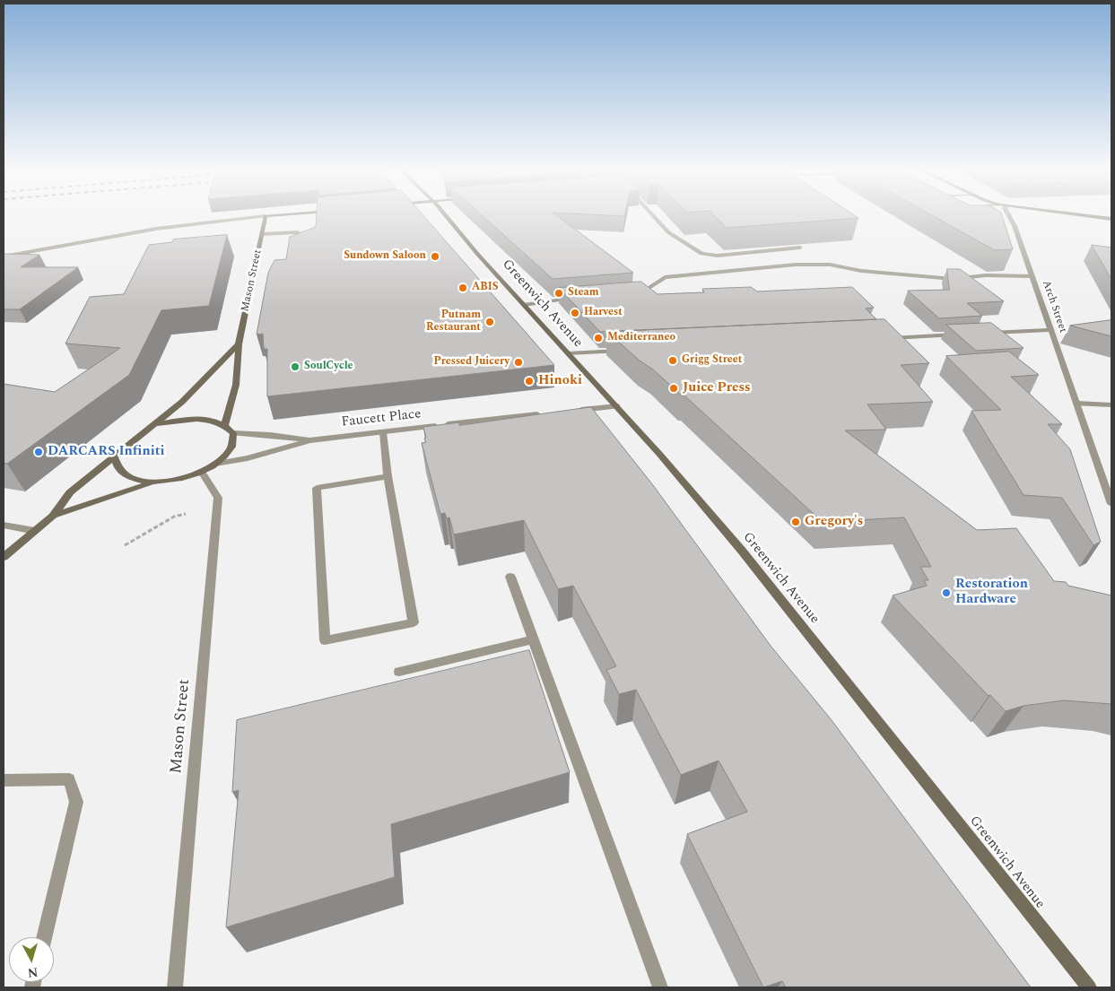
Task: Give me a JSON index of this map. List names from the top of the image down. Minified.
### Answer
{"streets":{"main road":["Mason Street","Greenwich Avenue"],"street":["Arch Street","Faucett Place"]},"places":["Sundown Saloon","ABIS","Steam","Harvest","Putnam Restaurant","Mediterraneo","Grigg Street","Pressed Juicery","SoulCycle","Hinoki","Juice Press","DARCARS Infiniti","Gregory's","Restoration Hardware"],"north":"bottom"}
